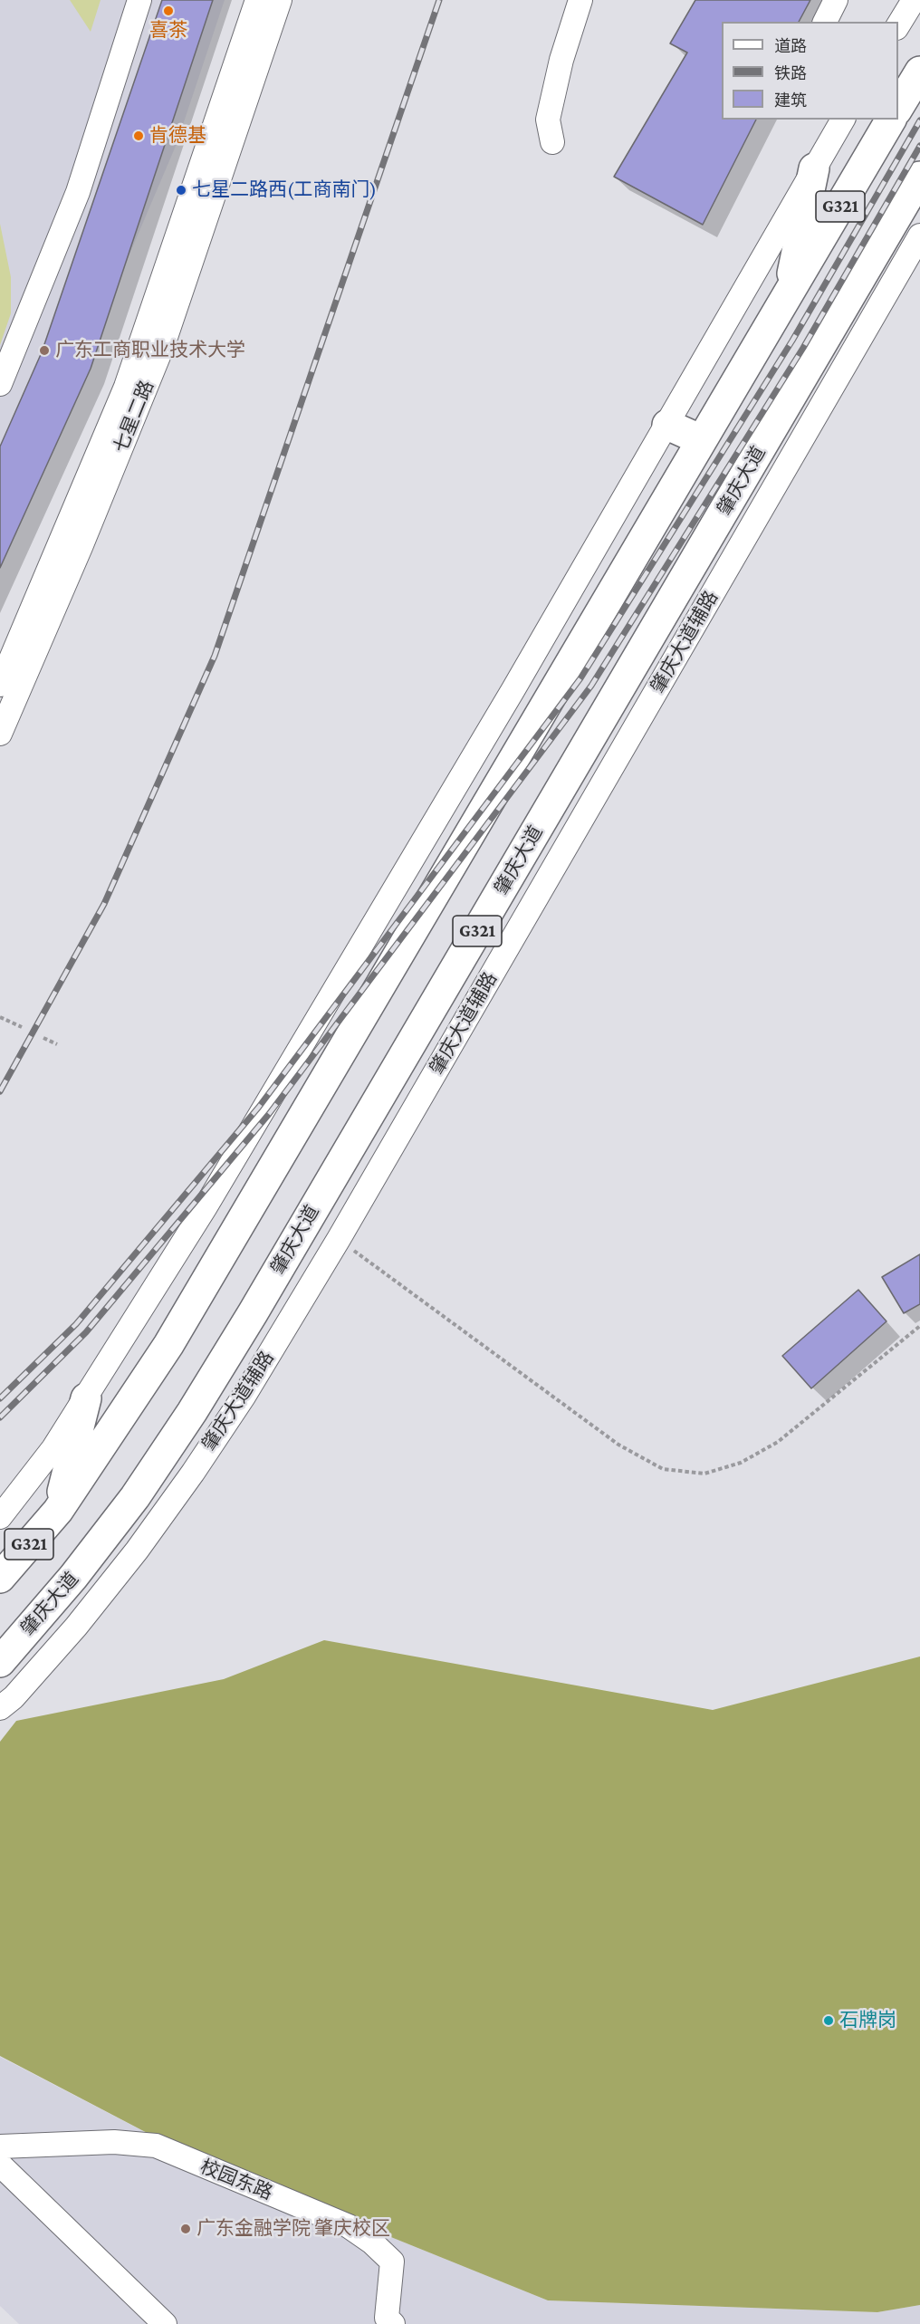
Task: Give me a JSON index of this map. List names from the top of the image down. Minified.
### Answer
{"streets":{"highway":["G321","肇庆大道"],"street":["七星二路","肇庆大道辅路","校园东路"]},"places":["喜茶","肯德基","七星二路西(工商南门)","广东工商职业技术大学","石牌岗","广东金融学院 肇庆校区"],"legend":["道路","铁路","建筑"]}
